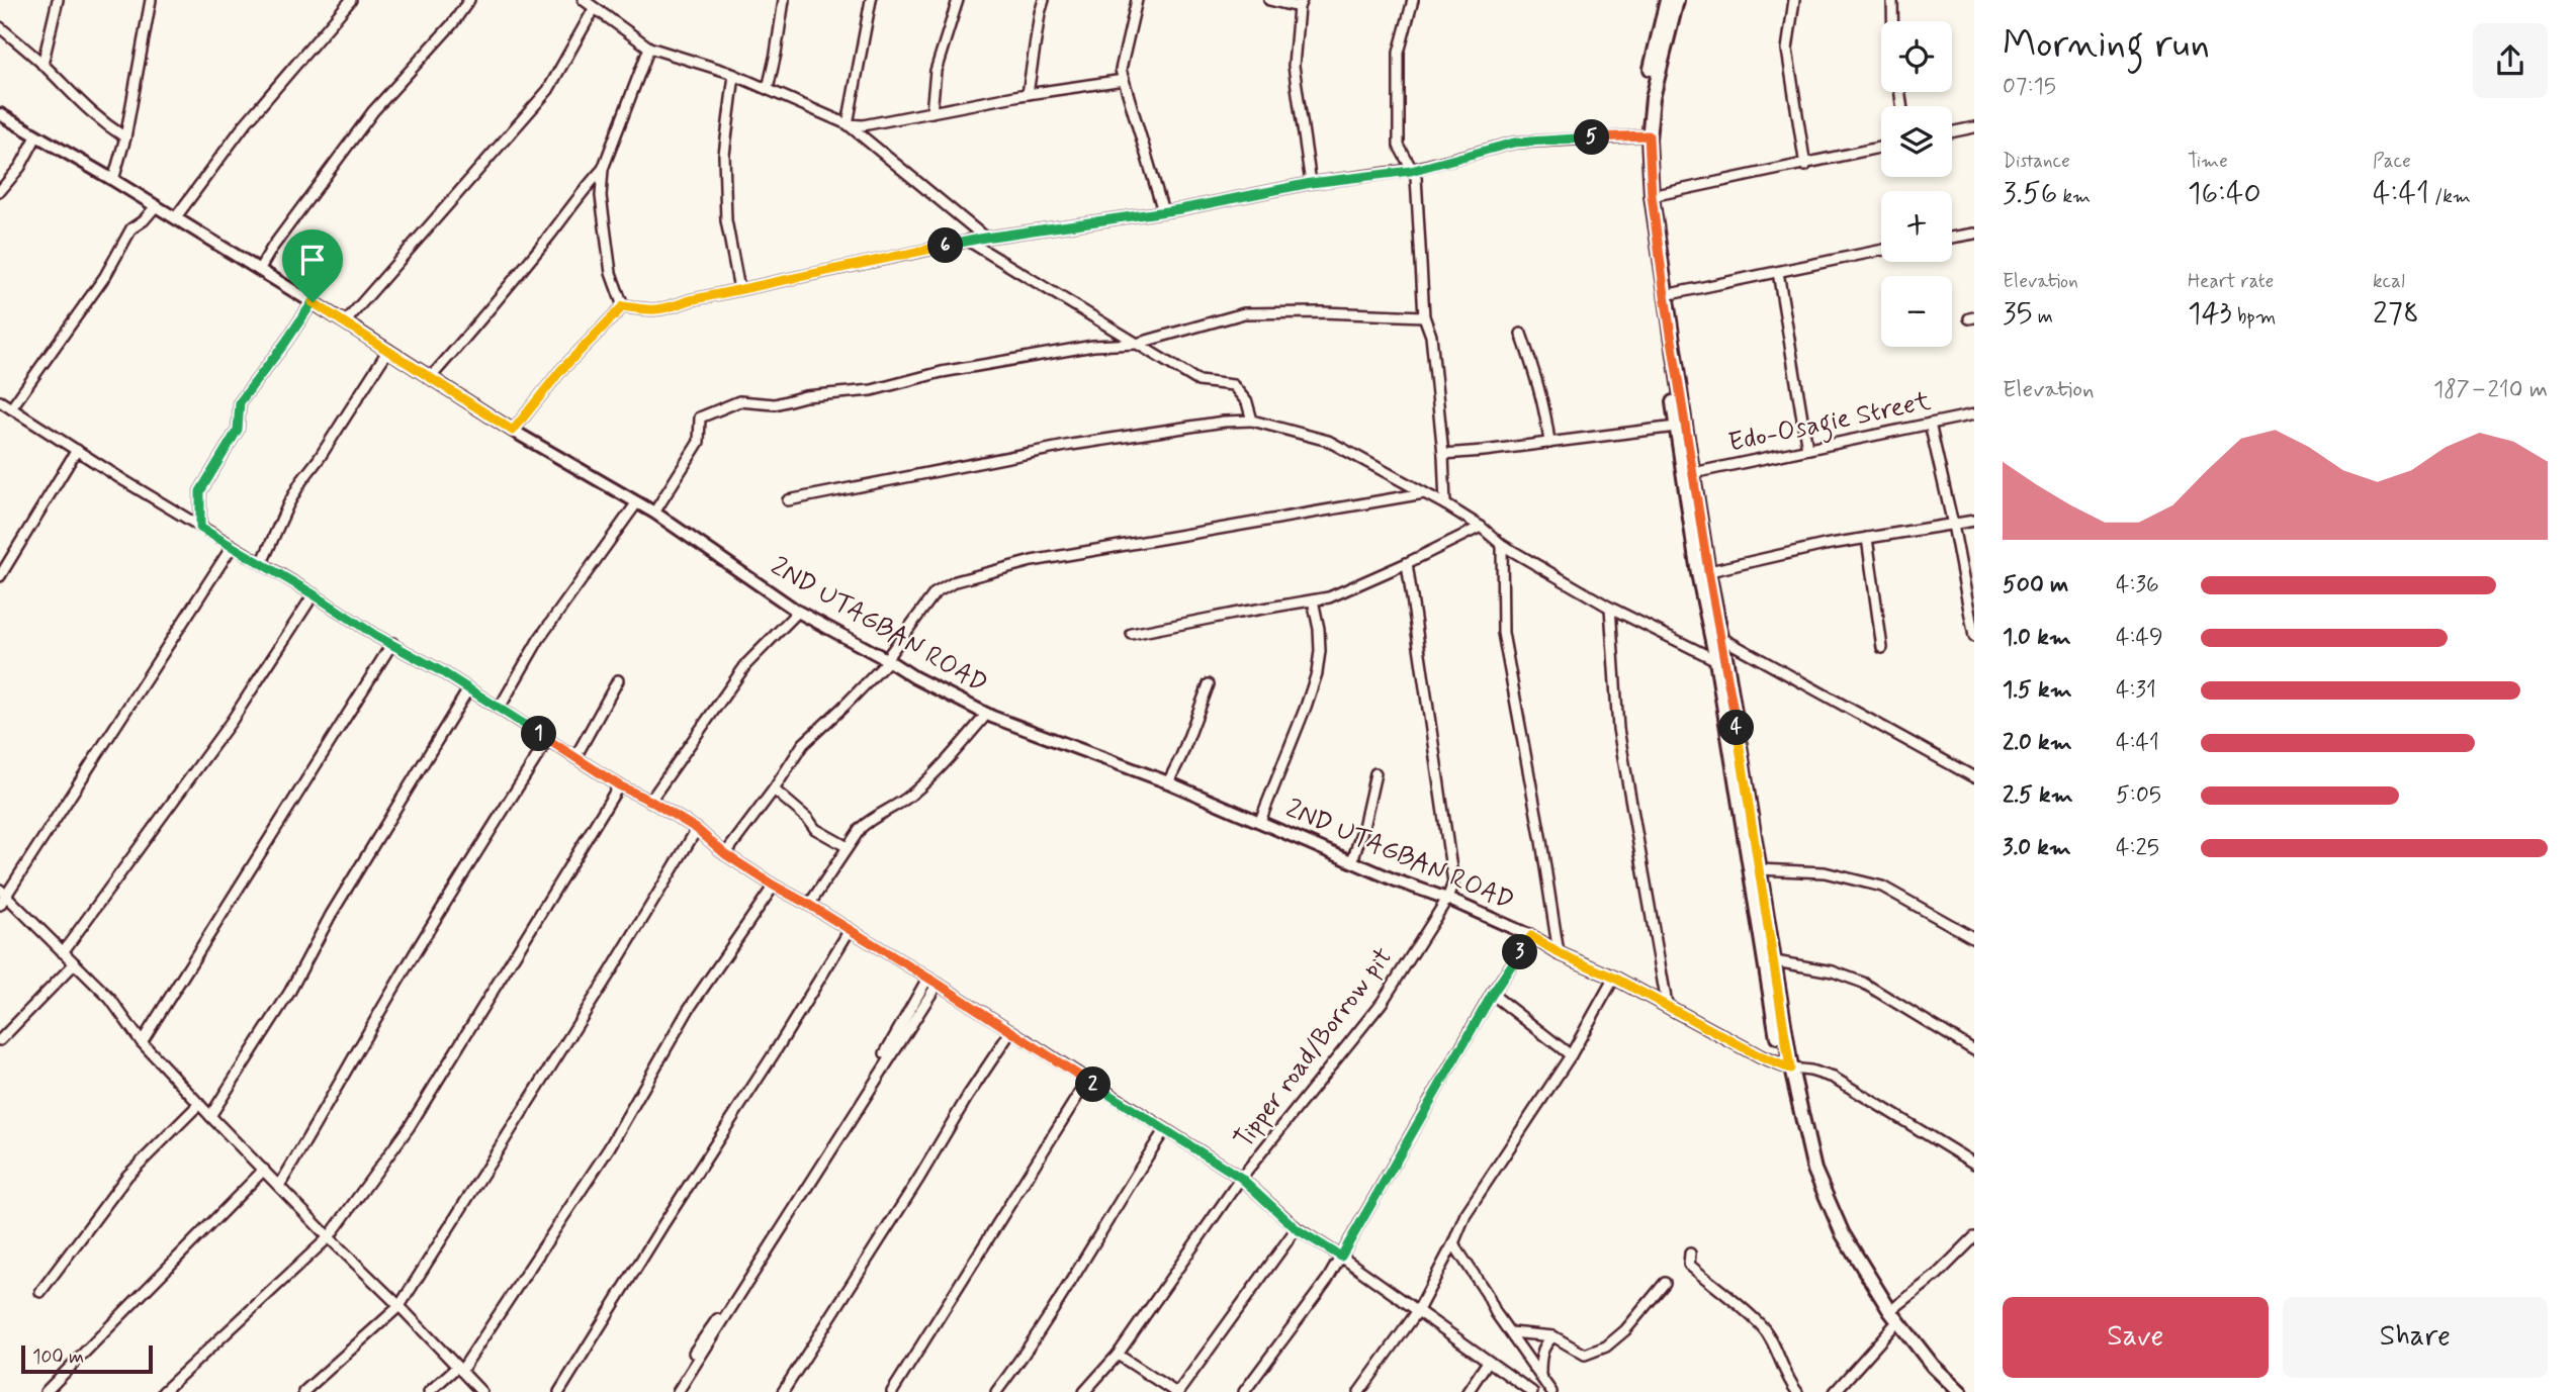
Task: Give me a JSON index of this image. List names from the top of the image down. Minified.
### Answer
{"streets":{"street":["Edo-Osagie Street","2ND UTAGBAN ROAD","Tipper road/Borrow pit"]},"crossings":[["2ND UTAGBAN ROAD","Tipper road/Borrow pit"]],"scale_bar":"100 m","page":{"heading":["Morning run","07:15"],"map_buttons":["+","−"],"pins":["5","6","4","1","3","2"],"stats":[["Distance","3.56 km"],["Time","16:40"],["Pace","4:41 /km"],["Elevation","35 m"],["Heart rate","143 bpm"],["kcal","278"]],"chart":["Elevation","187–210 m"],"list":[{"name":"500 m","note":"4:36"},{"name":"1.0 km","note":"4:49"},{"name":"1.5 km","note":"4:31"},{"name":"2.0 km","note":"4:41"},{"name":"2.5 km","note":"5:05"},{"name":"3.0 km","note":"4:25"}],"buttons":["Save","Share"],"scale":"100 m"}}
